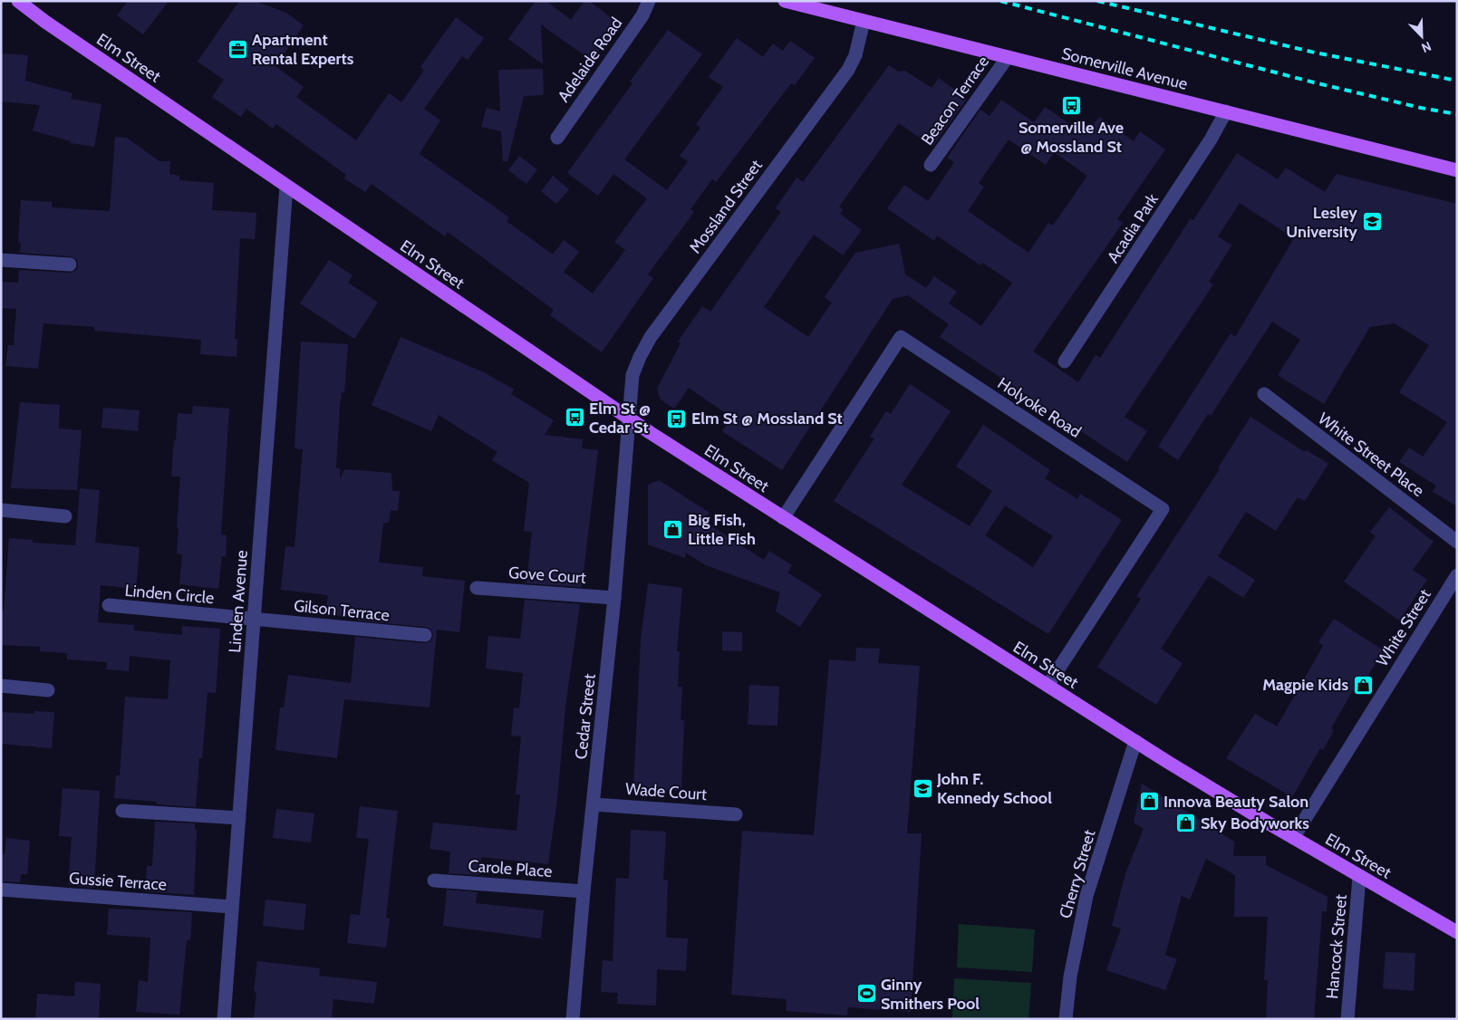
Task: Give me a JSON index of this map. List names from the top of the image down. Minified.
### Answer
{"streets":{"main road":["Elm Street","Somerville Avenue"],"street":["Adelaide Road","Beacon Terrace","Mossland Street","Acadia Park","Holyoke Road","White Street Place","Gove Court","Linden Circle","Linden Avenue","Gilson Terrace","White Street","Cedar Street","Wade Court","Carole Place","Cherry Street","Gussie Terrace","Hancock Street"]},"crossings":[["Elm Street","Mossland Street"],["Elm Street","Holyoke Road"],["Elm Street","Linden Avenue"],["Elm Street","White Street"],["Elm Street","Cedar Street"],["Elm Street","Cherry Street"],["Elm Street","Hancock Street"],["Somerville Avenue","Beacon Terrace"],["Somerville Avenue","Mossland Street"],["Somerville Avenue","Acadia Park"],["Mossland Street","Cedar Street"],["Gove Court","Cedar Street"],["Linden Circle","Linden Avenue"],["Linden Circle","Gilson Terrace"],["Linden Avenue","Gilson Terrace"],["Linden Avenue","Gussie Terrace"],["Cedar Street","Wade Court"],["Cedar Street","Carole Place"]],"places":{"office":["Apartment Rental Experts"],"bus stop":["Somerville Ave @ Mossland St","Elm St @ Cedar St","Elm St @ Mossland St"],"school or university":["Lesley University","John F. Kennedy School"],"shop":["Big Fish, Little Fish","Magpie Kids","Innova Beauty Salon","Sky Bodyworks"],"sports":["Ginny Smithers Pool"]},"north":"bottom right"}
